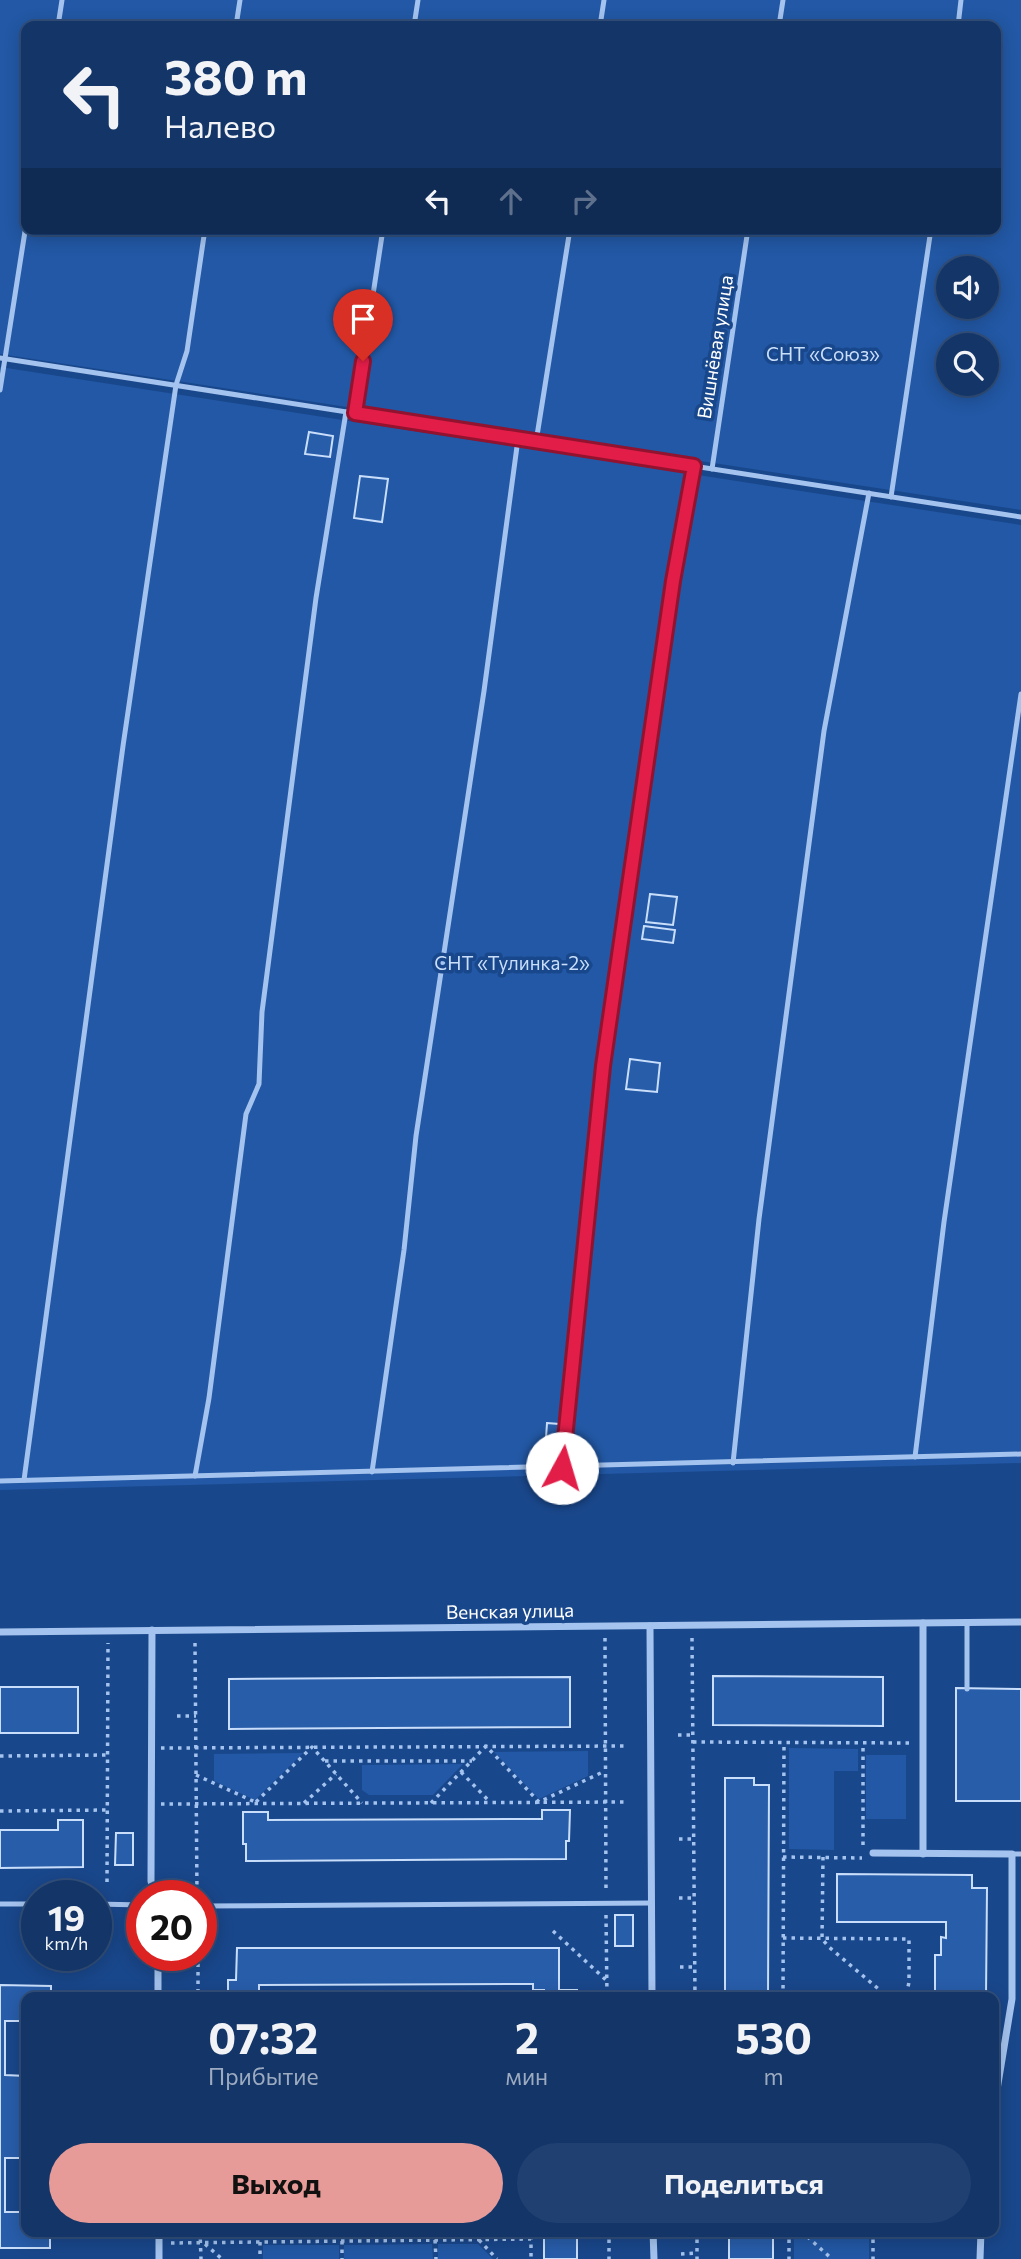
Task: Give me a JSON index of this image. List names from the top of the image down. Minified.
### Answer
{"streets":{"street":["Венская улица"],"lane":["Вишнёвая улица"]},"parks":["СНТ «Союз»","СНТ «Тулинка-2»"],"page":{"turn":["380 m","Налево"],"speed":"19 km/h","limit":"20","eta":["07:32","Прибытие","2","мин","530","m"],"buttons":["Выход","Поделиться"]}}
